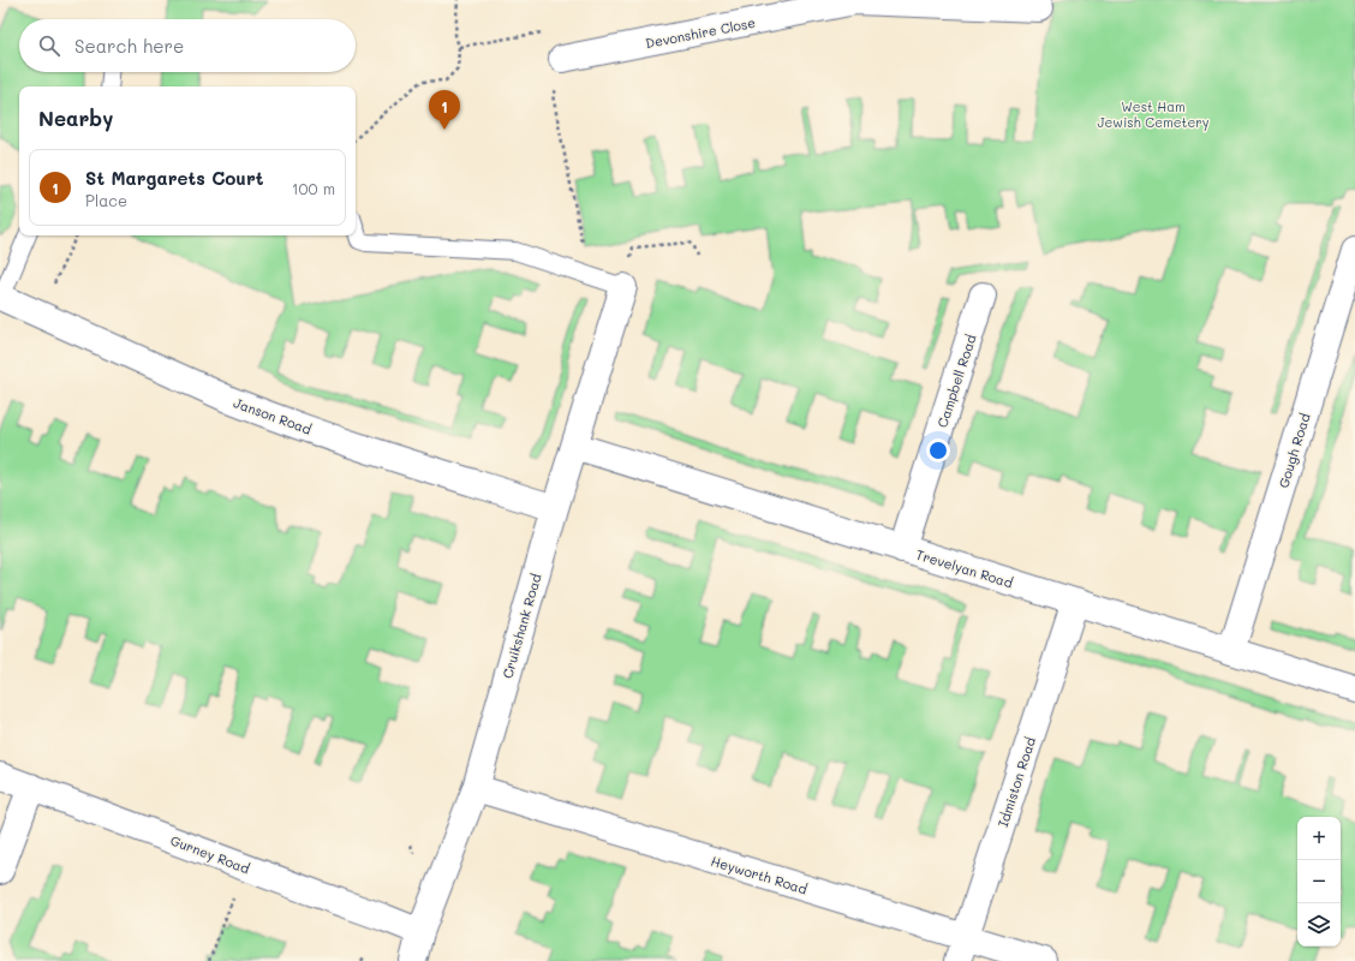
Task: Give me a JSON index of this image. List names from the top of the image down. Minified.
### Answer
{"streets":{"street":["Devonshire Close","Campbell Road","Janson Road","Gough Road","Trevelyan Road","Cruikshank Road","Idmiston Road","Gurney Road","Heyworth Road"]},"crossings":[["Campbell Road","Trevelyan Road"],["Janson Road","Cruikshank Road"],["Gough Road","Trevelyan Road"],["Trevelyan Road","Cruikshank Road"],["Trevelyan Road","Idmiston Road"],["Cruikshank Road","Gurney Road"],["Cruikshank Road","Heyworth Road"],["Idmiston Road","Heyworth Road"]],"parks":["West Ham Jewish Cemetery"],"page":{"search":"Search here","heading":"Nearby","pins":"1","list":[{"mark":"1","name":"St Margarets Court","note":"Place","value":"100 m"}],"map_buttons":["+","−"]}}
